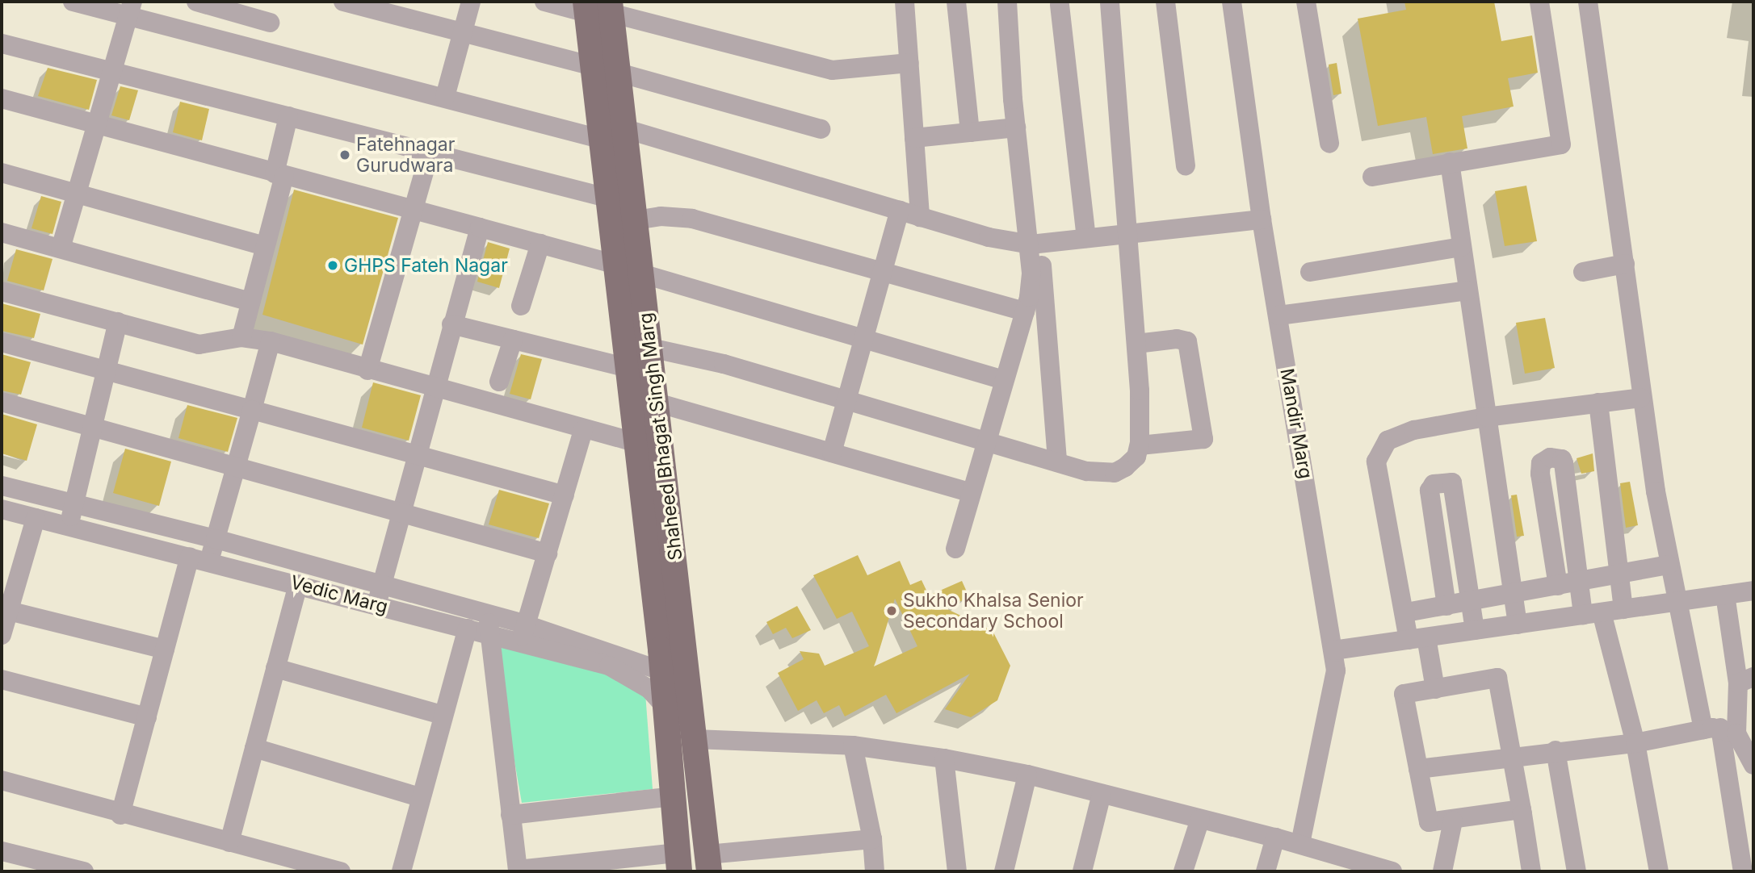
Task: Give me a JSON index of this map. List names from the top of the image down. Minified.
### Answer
{"streets":{"main road":["Shaheed Bhagat Singh Marg"],"street":["Mandir Marg","Vedic Marg"]},"crossings":[["Shaheed Bhagat Singh Marg","Vedic Marg"]],"places":["Fatehnagar Gurudwara","GHPS Fateh Nagar","Sukho Khalsa Senior Secondary School"]}
